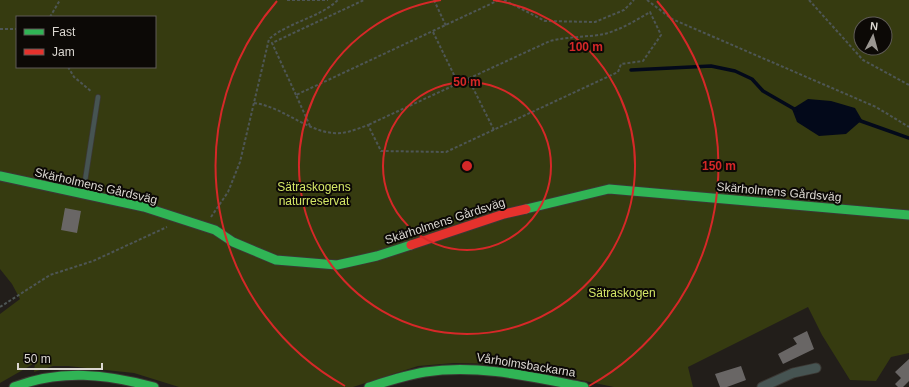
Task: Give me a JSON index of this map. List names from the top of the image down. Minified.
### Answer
{"streets":{"street":["Skärholmens Gårdsväg","Vårholmsbackarna"]},"parks":["Sätraskogens naturreservat","Sätraskogen"],"legend":["Fast","Jam"],"scale_bar":"50 m","north":"top","rings":["100 m","50 m","150 m"]}
